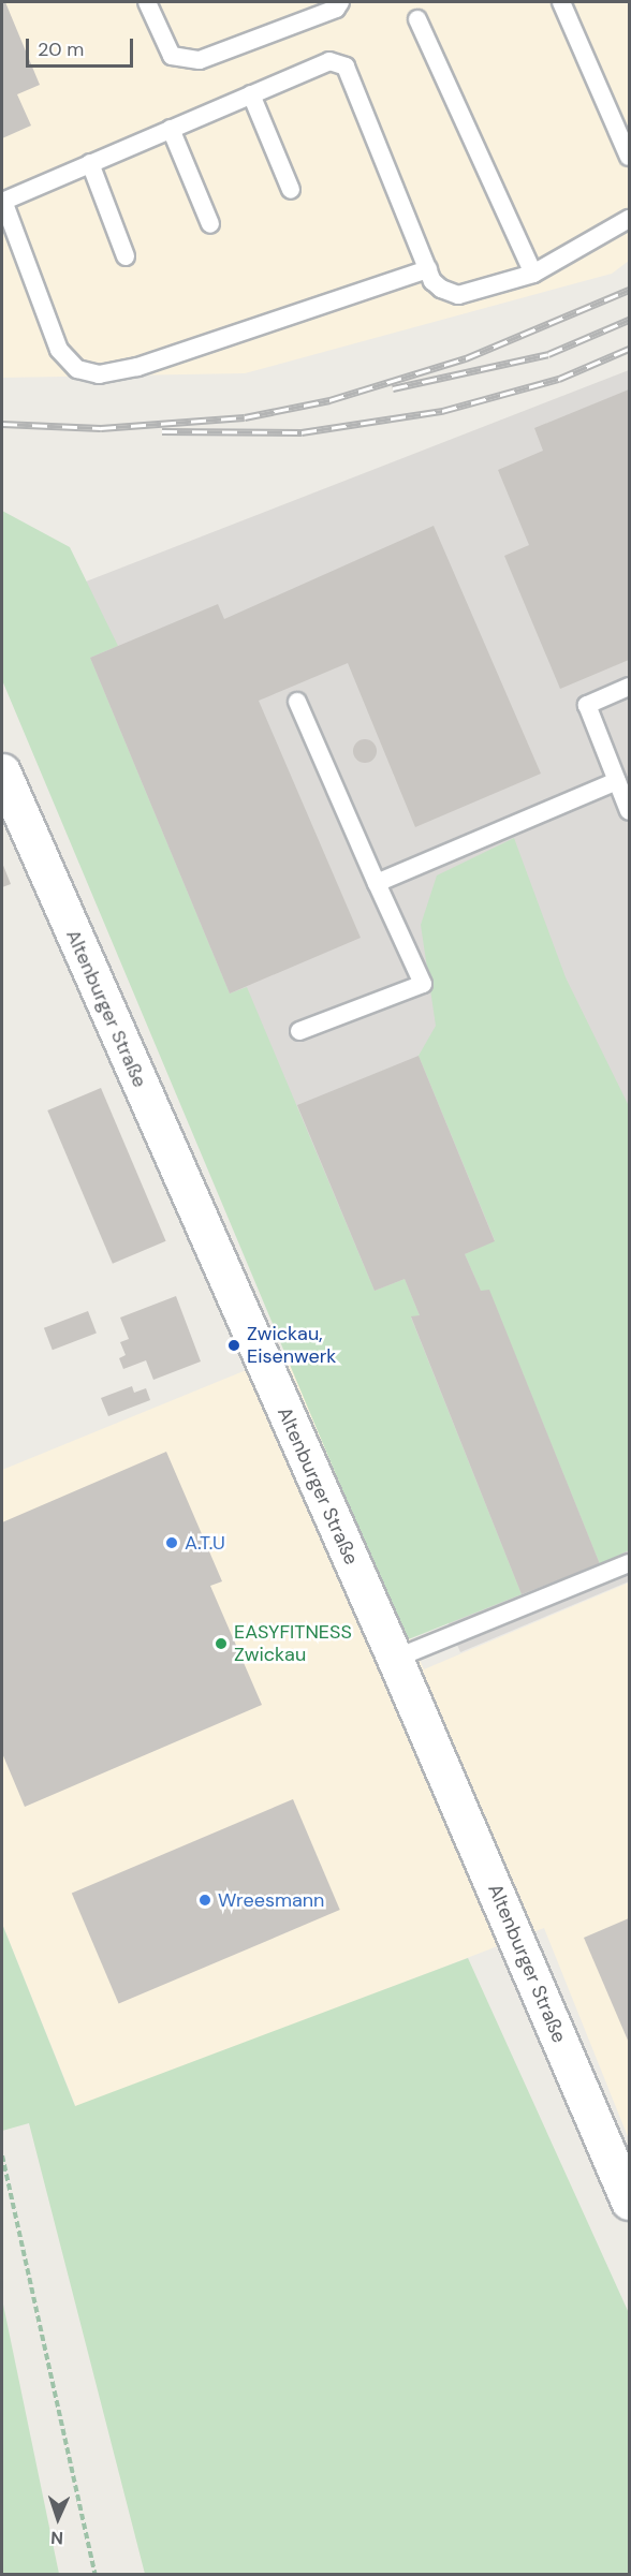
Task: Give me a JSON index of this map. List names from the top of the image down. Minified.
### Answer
{"streets":{"street":["Altenburger Straße"]},"places":["Zwickau, Eisenwerk","A.T.U","EASYFITNESS Zwickau","Wreesmann"],"scale_bar":"20 m","north":"bottom"}
